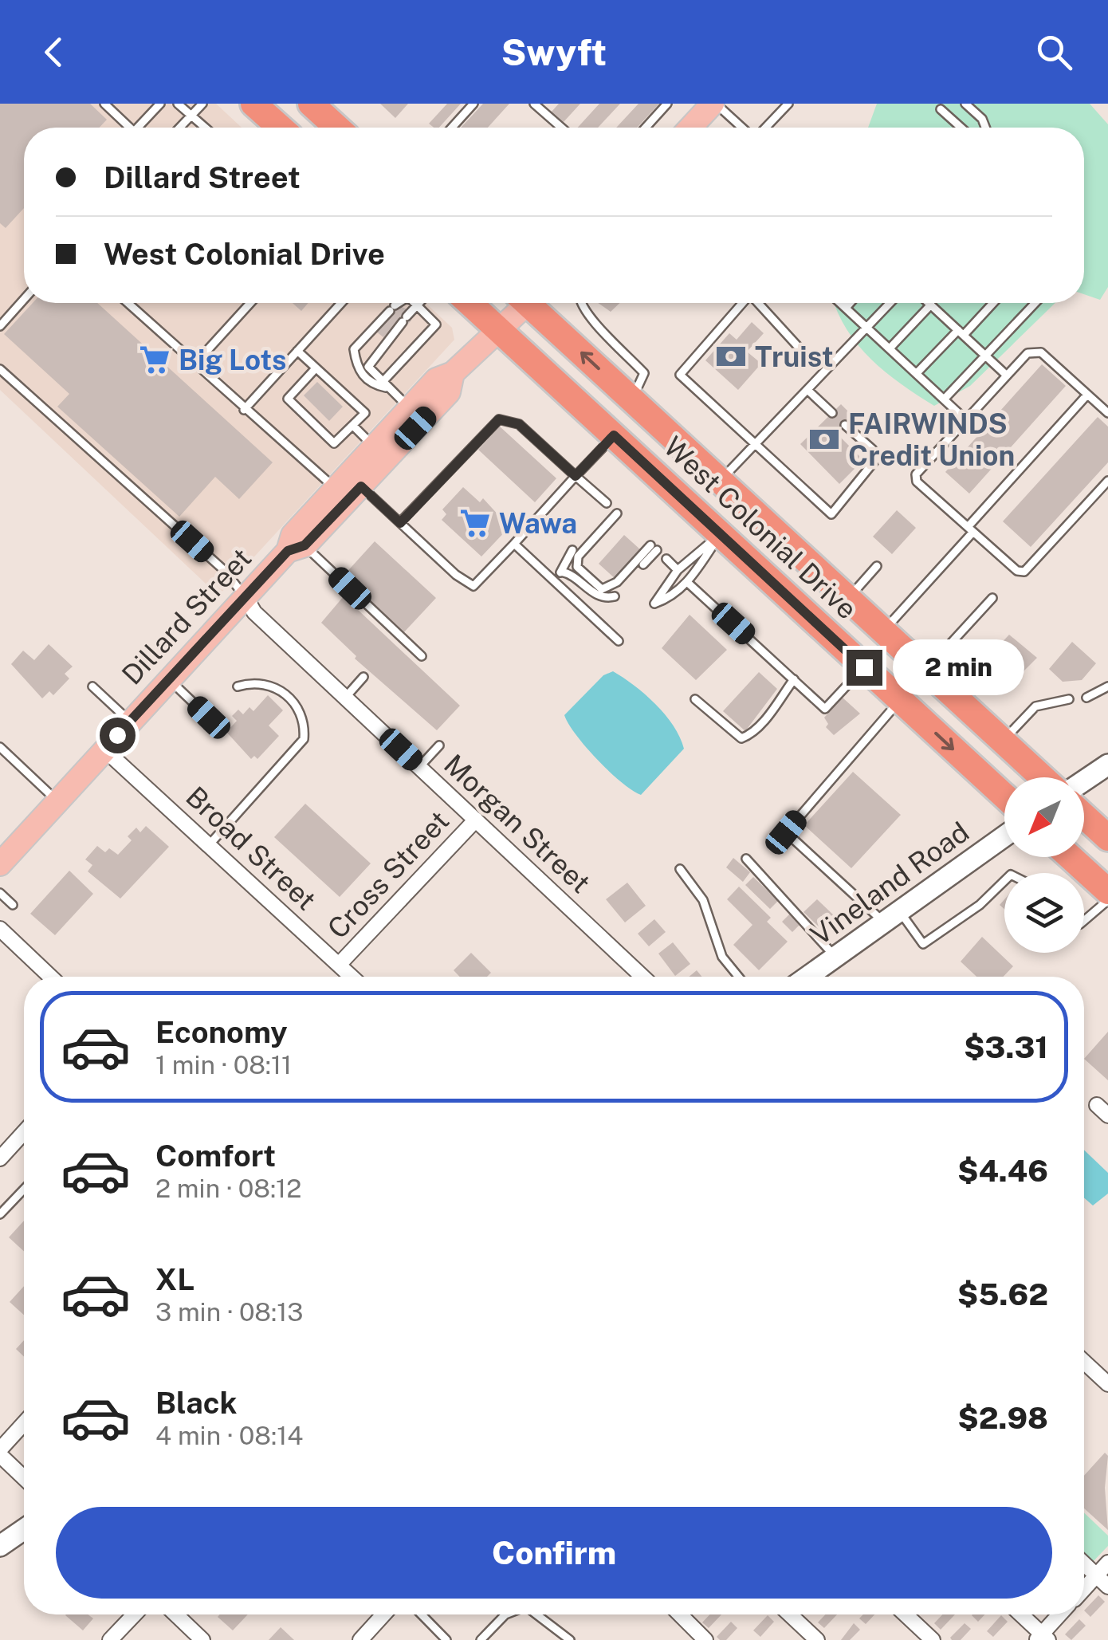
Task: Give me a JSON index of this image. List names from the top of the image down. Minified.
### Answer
{"streets":{"highway":["West Colonial Drive"],"main road":["Dillard Street","Vineland Road"],"street":["Morgan Street","Broad Street","Cross Street"]},"crossings":[["West Colonial Drive","Dillard Street"],["Dillard Street","Morgan Street"],["Dillard Street","Broad Street"],["Morgan Street","Cross Street"],["Broad Street","Cross Street"]],"places":{"bank":["Truist","FAIRWINDS Credit Union"],"supermarket":["Big Lots","Wawa"]},"north":"bottom left","page":{"header":"Swyft","banner":["Dillard Street","West Colonial Drive"],"bubble":"2 min","list":[{"name":"Economy","note":"1 min · 08:11","value":"$3.31"},{"name":"Comfort","note":"2 min · 08:12","value":"$4.46"},{"name":"XL","note":"3 min · 08:13","value":"$5.62"},{"name":"Black","note":"4 min · 08:14","value":"$2.98"}],"buttons":"Confirm"}}
